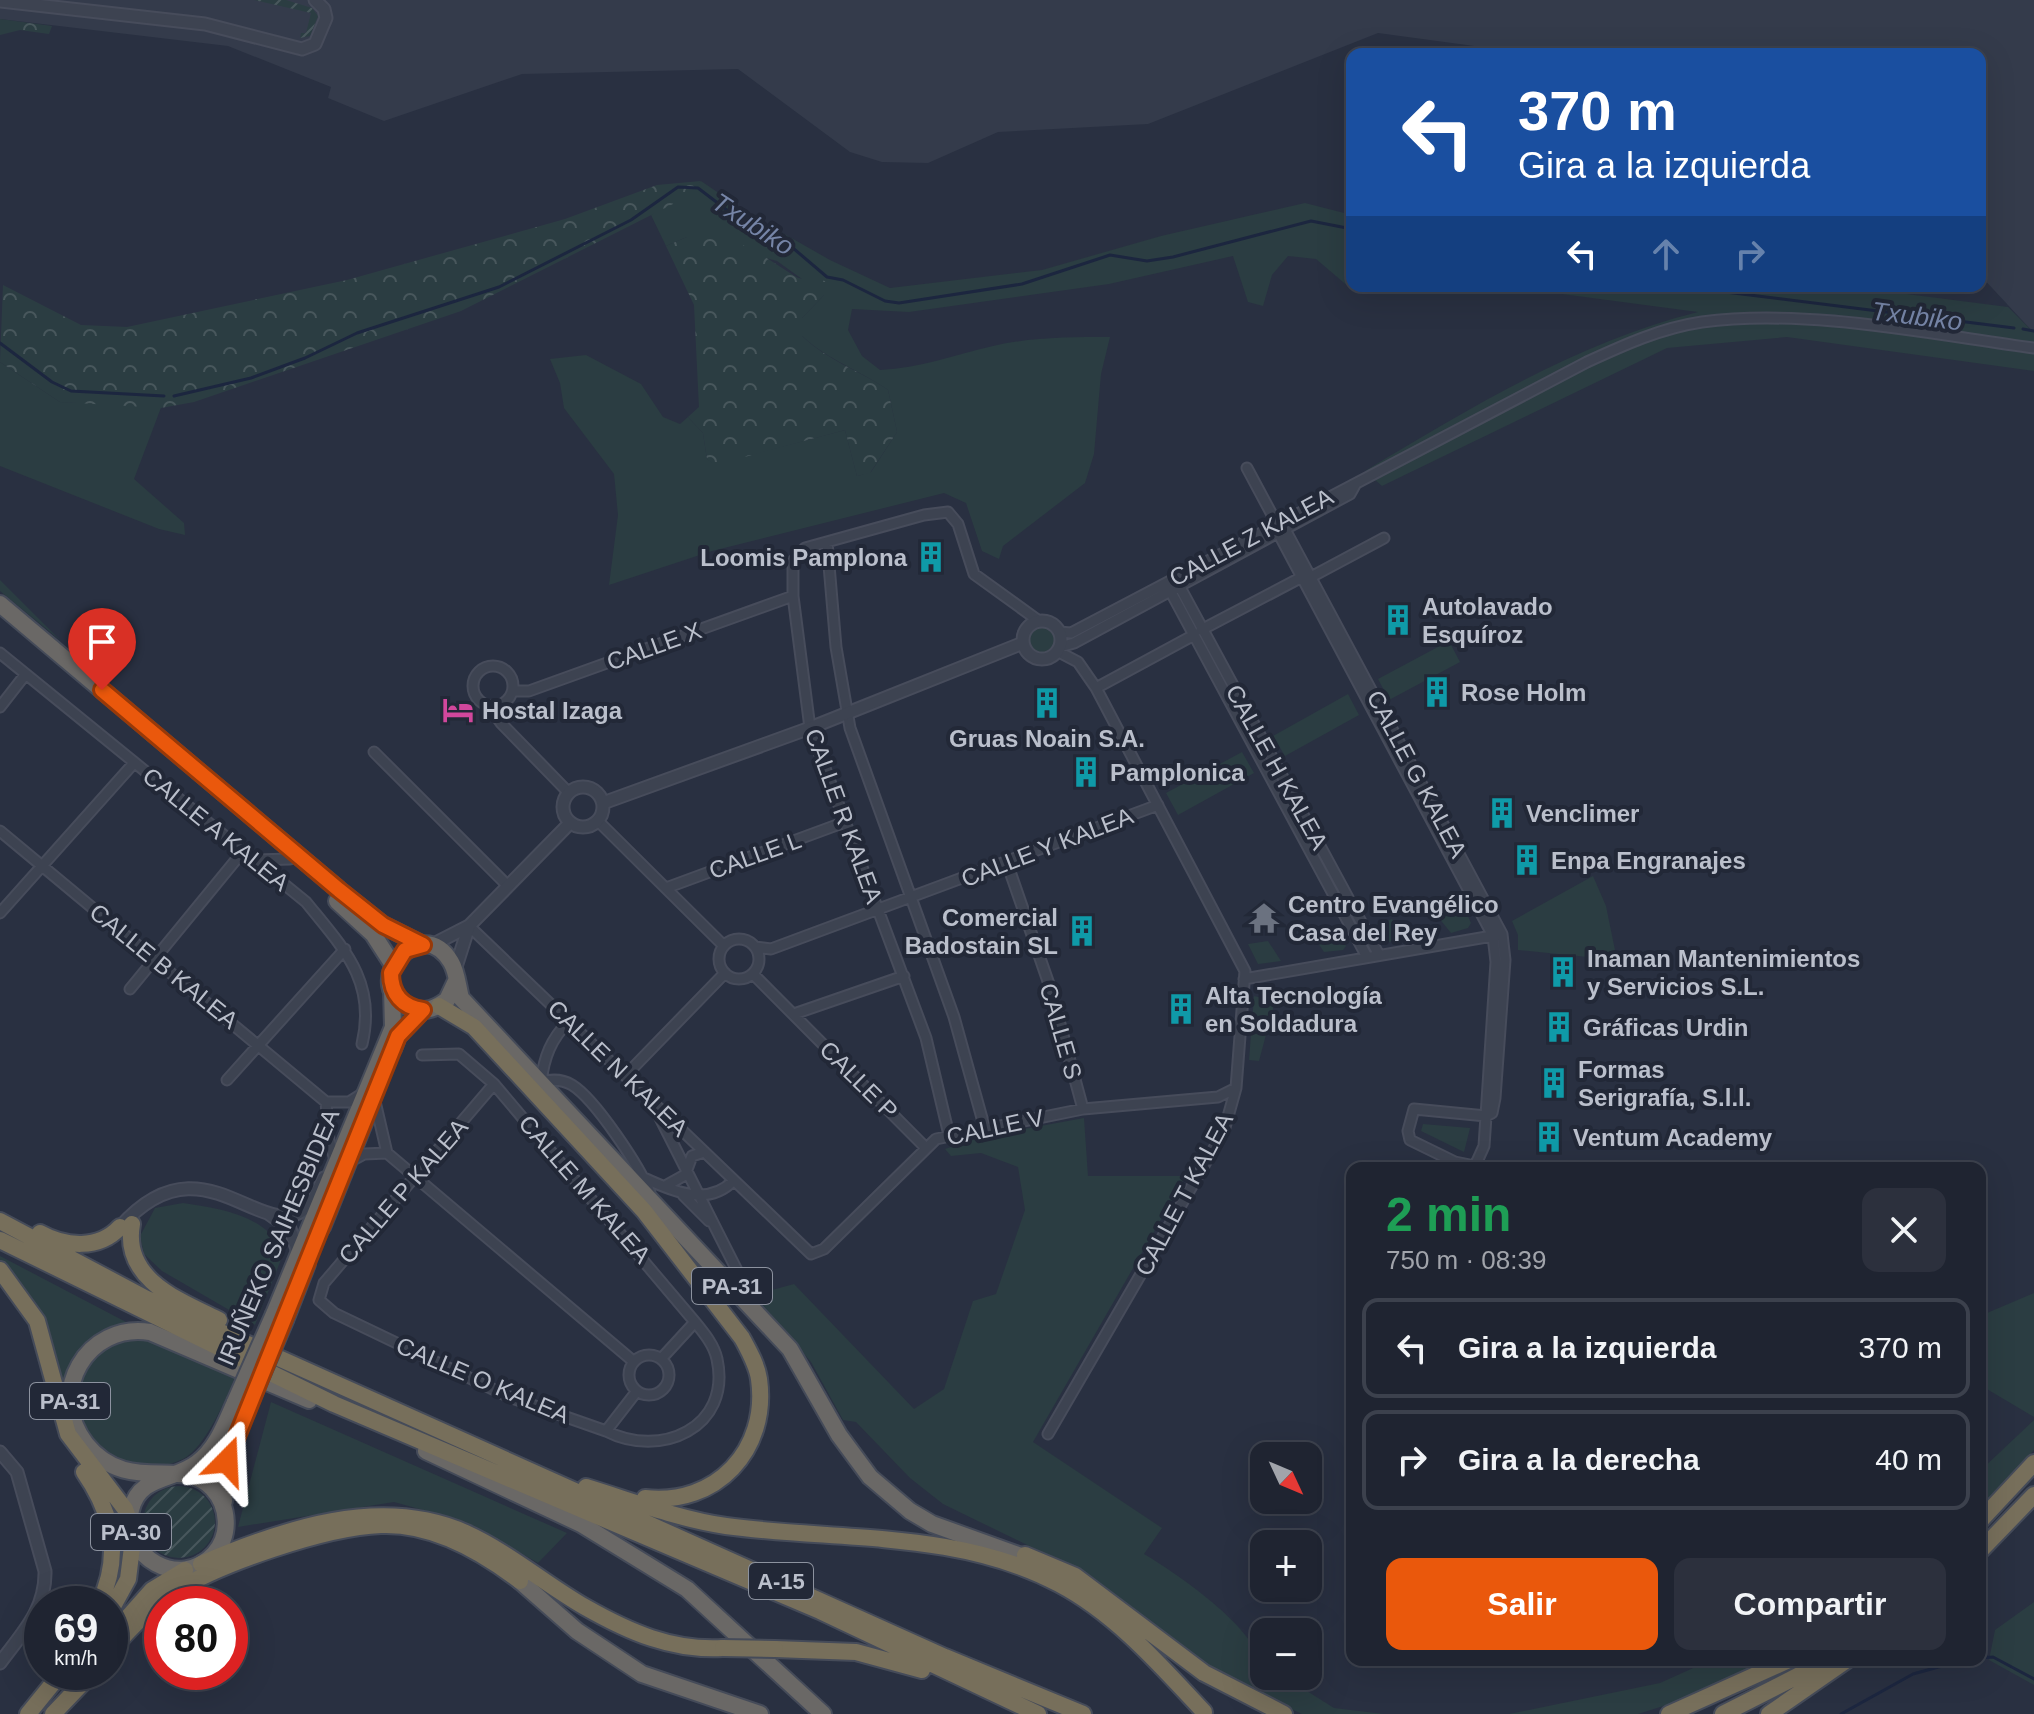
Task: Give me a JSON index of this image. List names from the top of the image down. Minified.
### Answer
{"streets":{"highway":["IRUÑEKO SAIHESBIDEA","PA-31","PA-30","A-15"],"street":["CALLE Z KALEA","CALLE X","CALLE H KALEA","CALLE G KALEA","CALLE R KALEA","CALLE A KALEA","CALLE Y KALEA","CALLE L","CALLE B KALEA","CALLE S","CALLE N KALEA","CALLE P","CALLE V","CALLE M KALEA","CALLE P KALEA","CALLE T KALEA","CALLE O KALEA"]},"crossings":[["CALLE Z KALEA","CALLE H KALEA"],["CALLE Z KALEA","CALLE G KALEA"],["CALLE Z KALEA","CALLE T KALEA"],["CALLE X","CALLE R KALEA"],["CALLE R KALEA","CALLE Y KALEA"],["CALLE R KALEA","CALLE L"],["CALLE R KALEA","CALLE P"],["CALLE R KALEA","CALLE V"],["CALLE Y KALEA","CALLE S"],["CALLE Y KALEA","CALLE P"],["CALLE Y KALEA","CALLE T KALEA"],["CALLE S","CALLE V"],["CALLE N KALEA","CALLE V"],["CALLE P","CALLE V"],["CALLE V","CALLE T KALEA"],["CALLE M KALEA","CALLE P KALEA"],["CALLE M KALEA","CALLE O KALEA"],["CALLE P KALEA","CALLE O KALEA"],["IRUÑEKO SAIHESBIDEA","PA-31"],["IRUÑEKO SAIHESBIDEA","PA-30"],["PA-31","PA-30"]],"water":["Txubiko"],"places":{"building":["Loomis Pamplona","Autolavado Esquíroz","Rose Holm","Gruas Noain S.A.","Pamplonica","Venclimer","Enpa Engranajes","Comercial Badostain SL","Inaman Mantenimientos y Servicios S.L.","Alta Tecnología en Soldadura","Gráficas Urdin","Formas Serigrafía, S.l.l.","Ventum Academy"],"hotel":["Hostal Izaga"],"temple":["Centro Evangélico Casa del Rey"]},"north":"bottom right","page":{"turn":["370 m","Gira a la izquierda"],"heading":["2 min","750 m · 08:39"],"list":[{"name":"Gira a la izquierda","value":"370 m"},{"name":"Gira a la derecha","value":"40 m"}],"map_buttons":["+","−"],"buttons":["Salir","Compartir"],"speed":"69 km/h","limit":"80"}}
